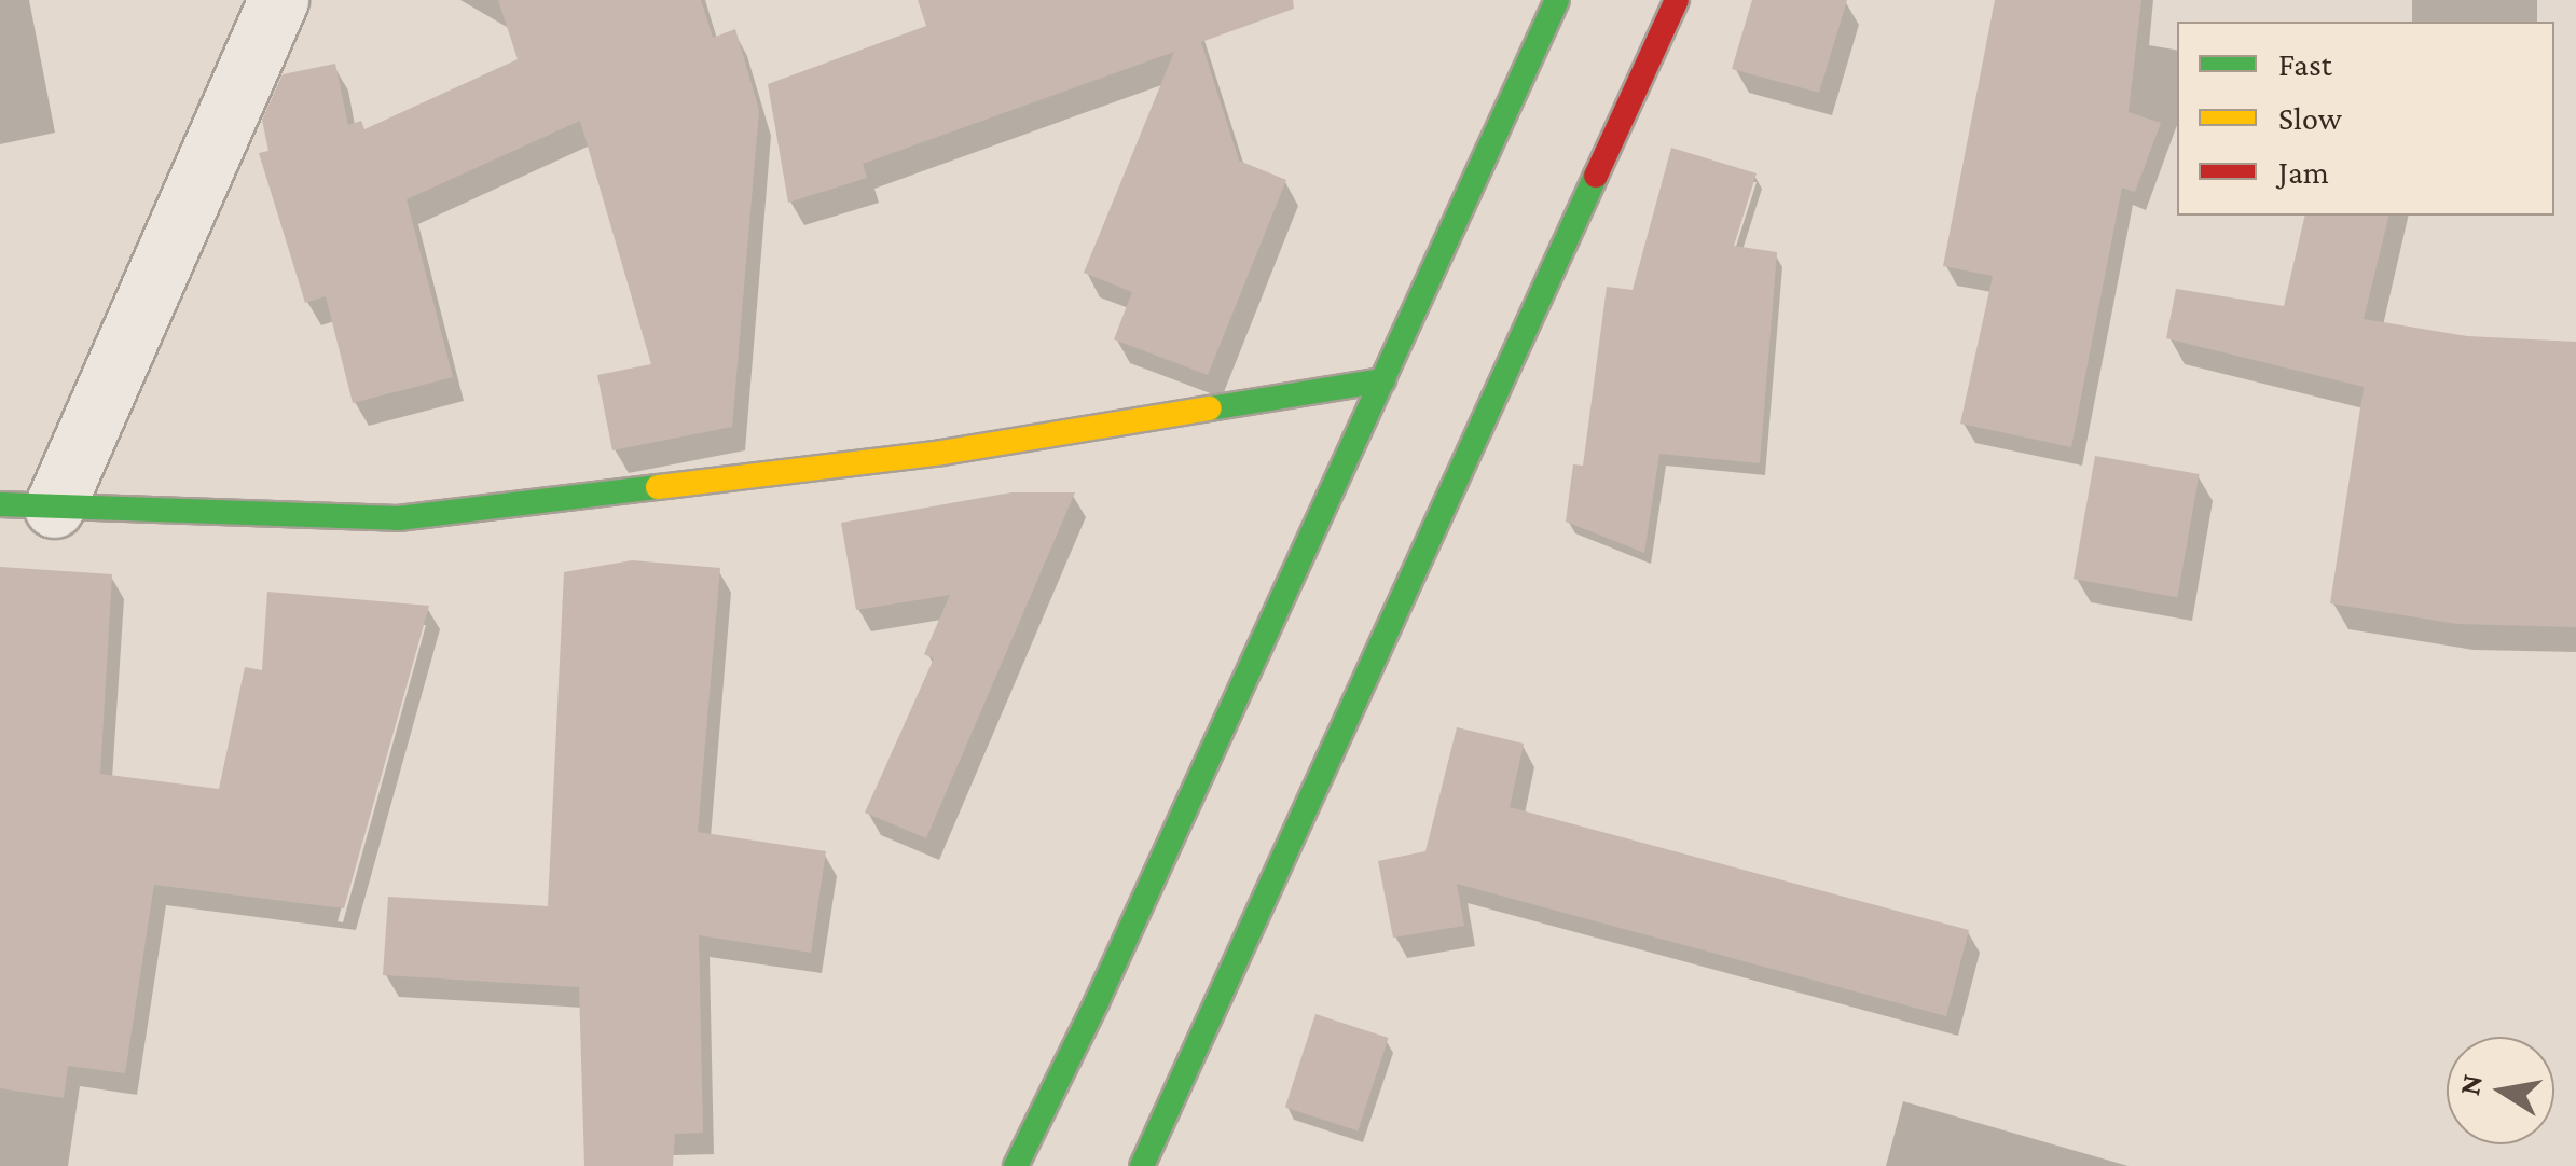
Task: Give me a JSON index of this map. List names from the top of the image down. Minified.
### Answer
{"legend":["Fast","Slow","Jam"],"north":"left"}
